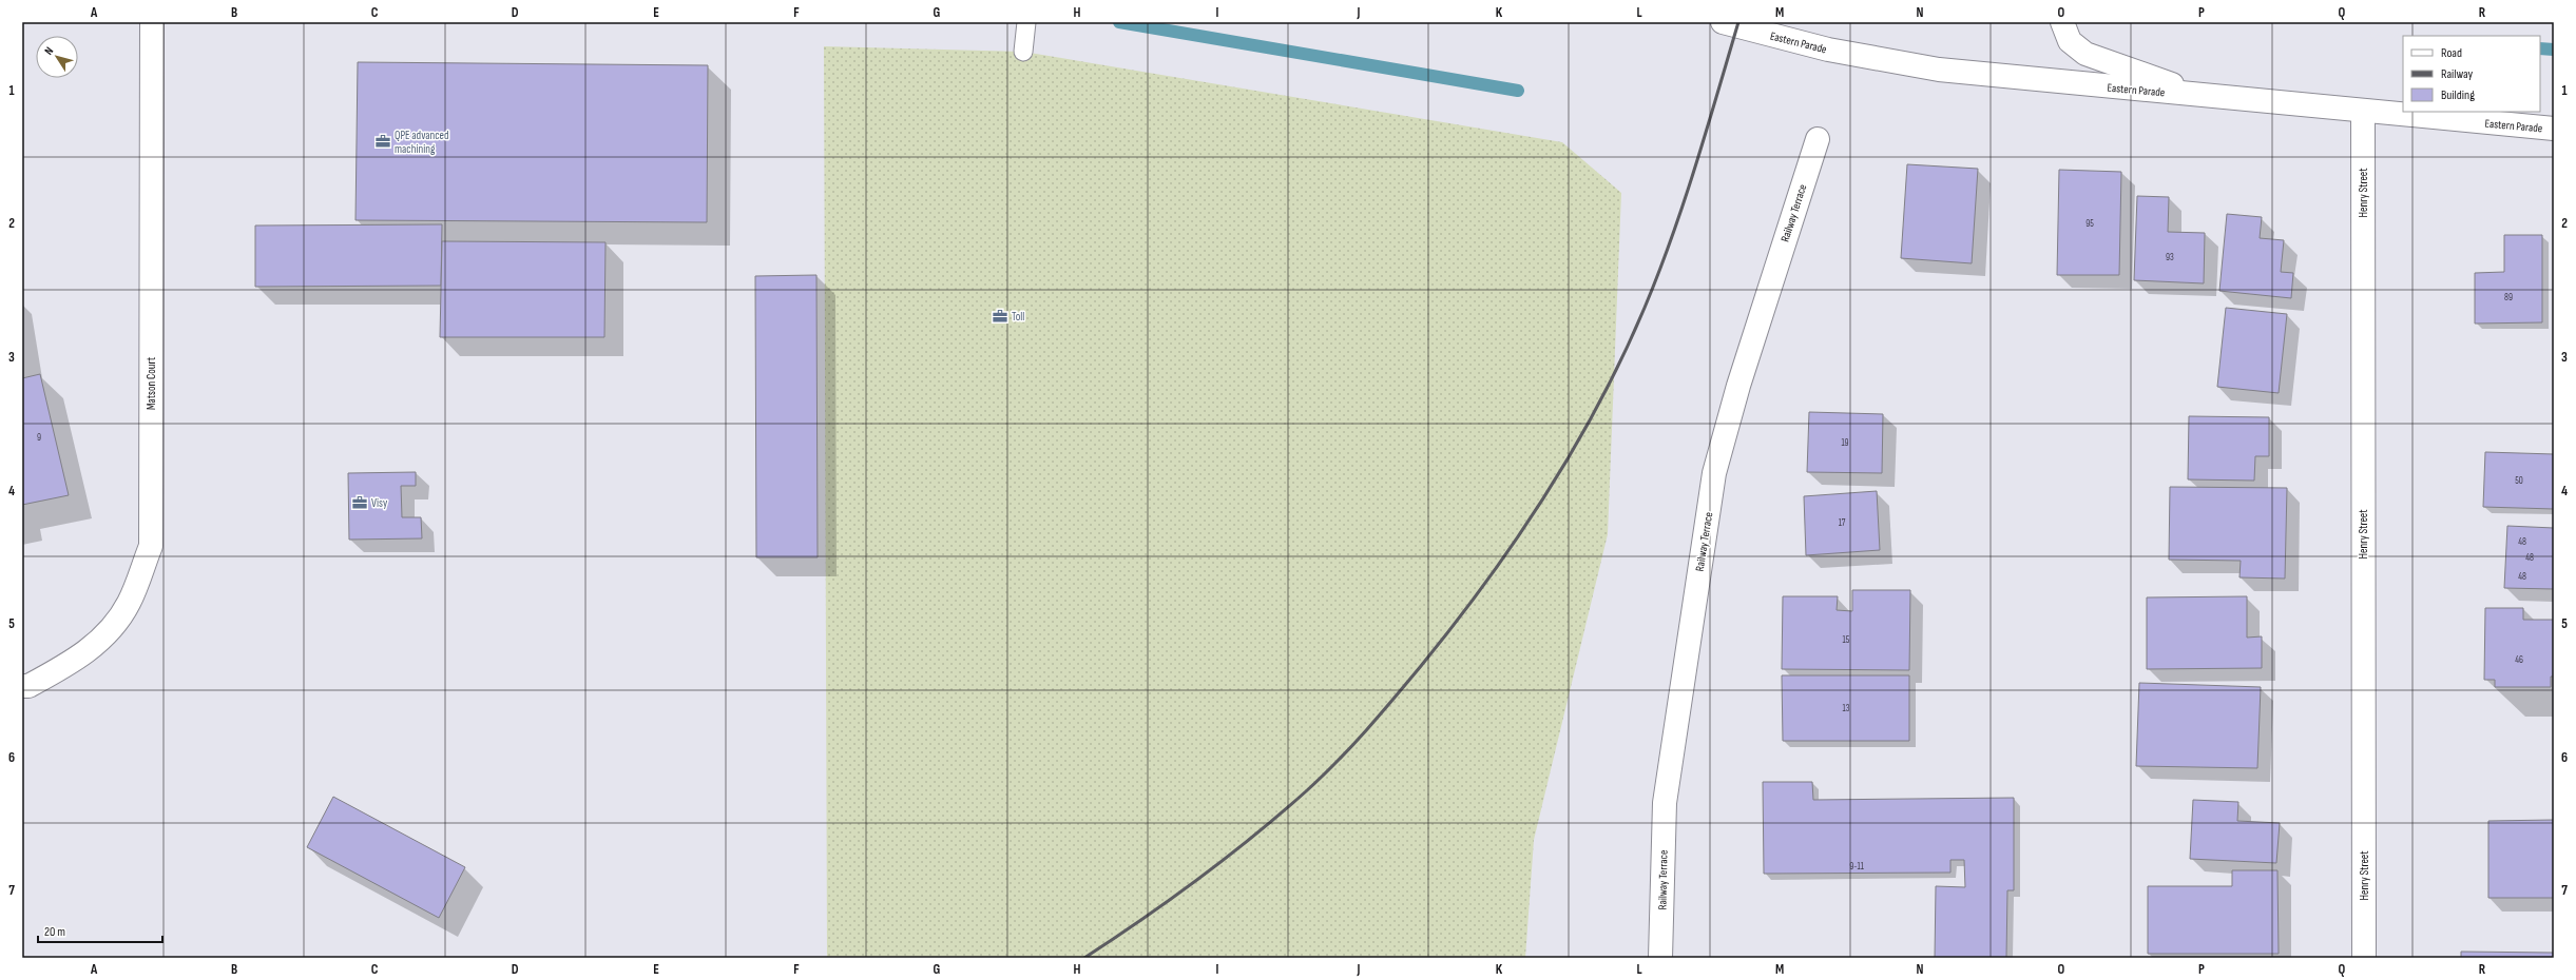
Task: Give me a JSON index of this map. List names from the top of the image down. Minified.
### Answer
{"streets":{"street":["Eastern Parade","Henry Street","Railway Terrace","Matson Court"]},"crossings":[["Eastern Parade","Henry Street"]],"places":{"office":["QPE advanced machining","Toll","Visy"]},"house_numbers":["95","93","89","9","19","50","17","48","48","48","15","46","13","9-11"],"legend":["Road","Railway","Building"],"scale_bar":"20 m","north":"top left","grid":{"columns":["A","B","C","D","E","F","G","H","I","J","K","L","M","N","O","P","Q","R"],"rows":["1","2","3","4","5","6","7"]}}
